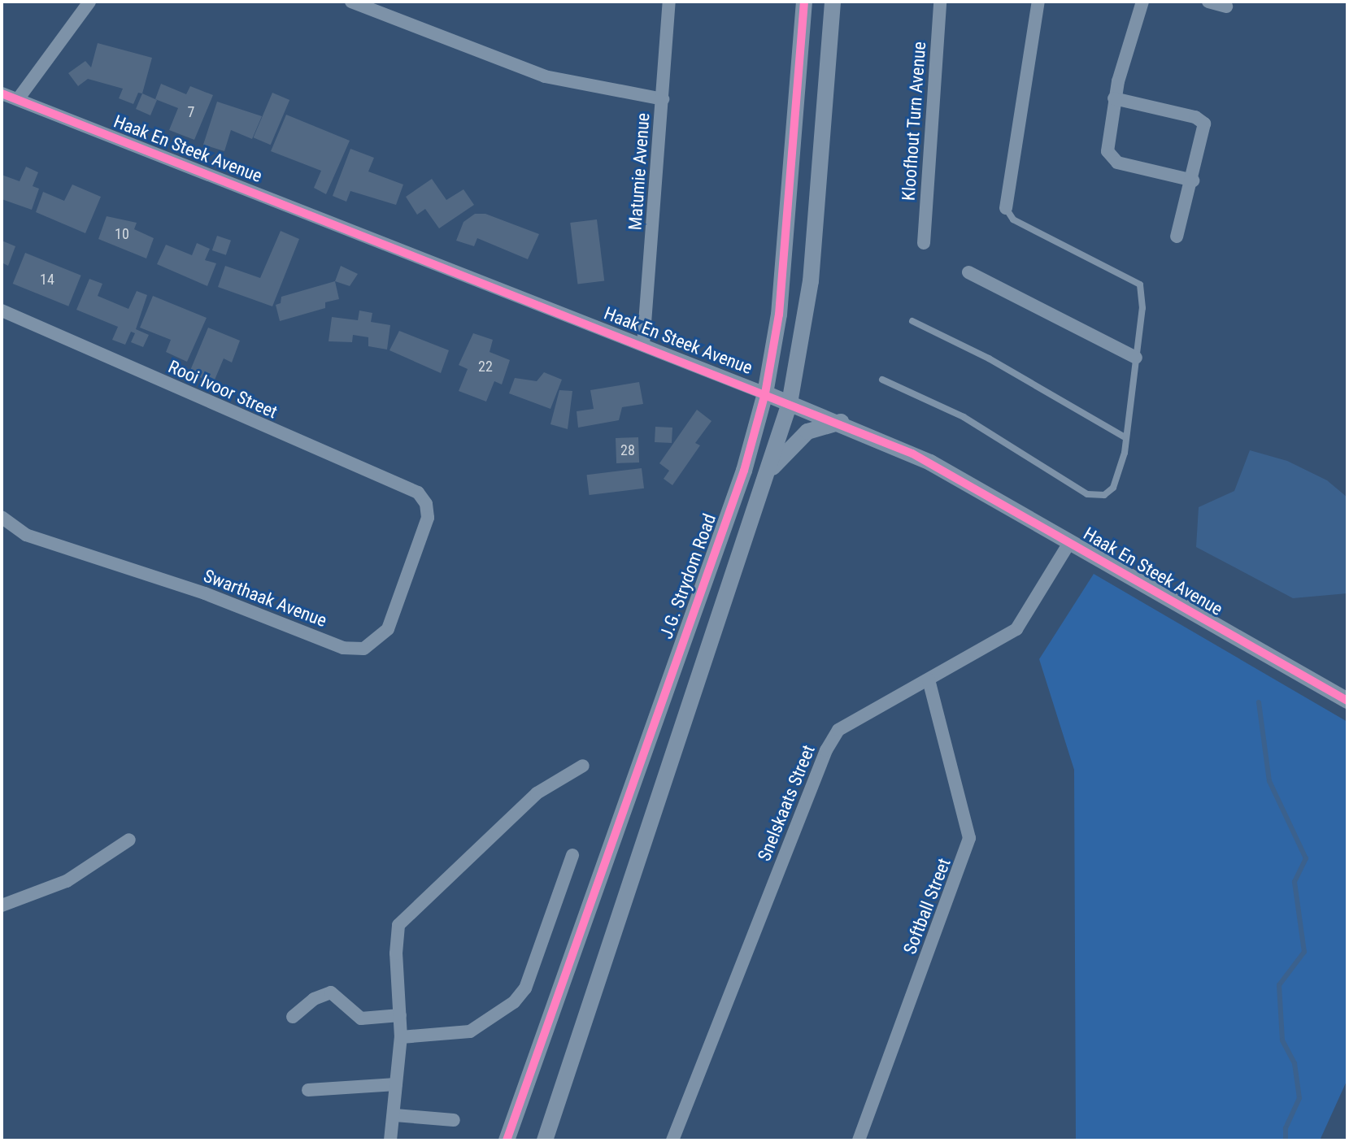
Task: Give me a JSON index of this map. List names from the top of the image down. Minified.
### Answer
{"streets":{"street":["Kloofhout Turn Avenue","Haak En Steek Avenue","Matumie Avenue","Rooi Ivoor Street","J.G. Strydom Road","Swarthaak Avenue","Snelskaats Street","Softball Street"]},"crossings":[["Haak En Steek Avenue","Matumie Avenue"],["Haak En Steek Avenue","J.G. Strydom Road"],["Haak En Steek Avenue","Snelskaats Street"],["Rooi Ivoor Street","Swarthaak Avenue"],["Snelskaats Street","Softball Street"]],"house_numbers":["7","10","14","22","28"]}
